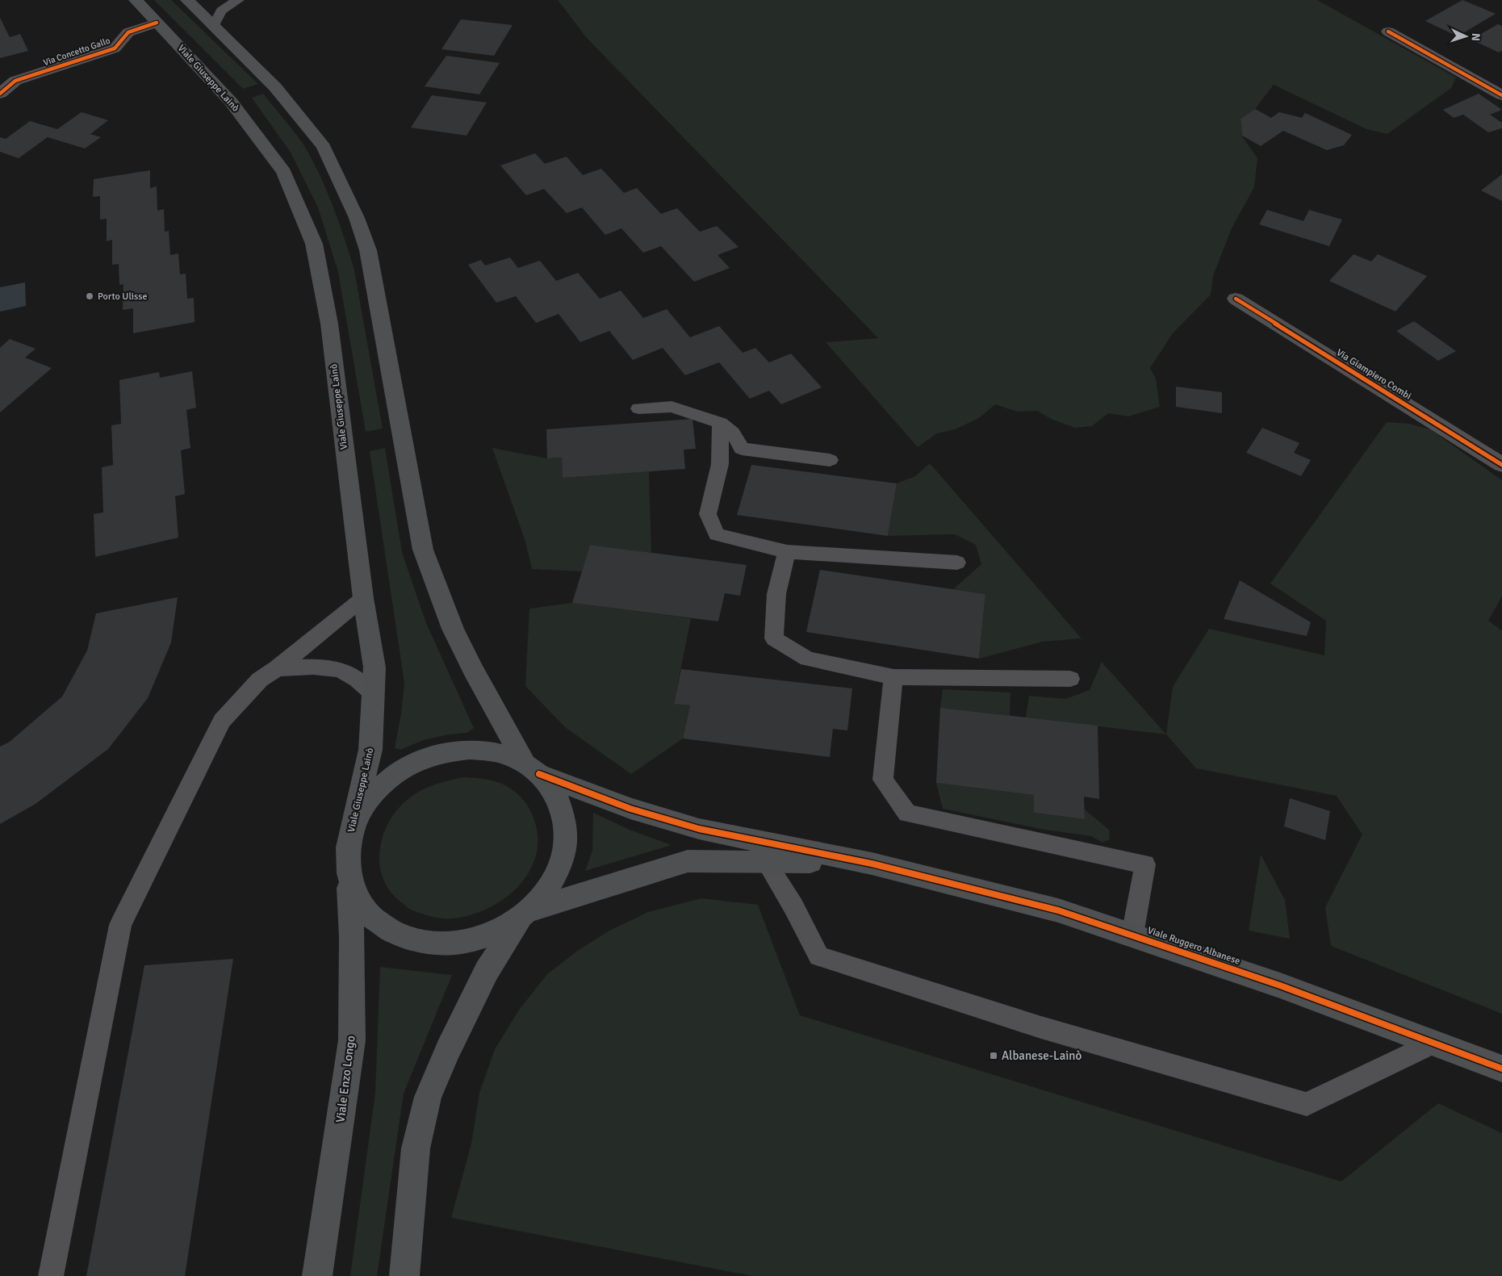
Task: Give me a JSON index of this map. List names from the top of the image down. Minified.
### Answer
{"streets":{"main road":["Viale Giuseppe Lainò","Viale Ruggero Albanese","Viale Enzo Longo"],"street":["Via Concetto Gallo","Via Giampiero Combi"]},"crossings":[["Via Concetto Gallo","Viale Giuseppe Lainò"]],"places":{"other":["Porto Ulisse"],"transit":["Albanese-Lainò"]},"north":"right"}
